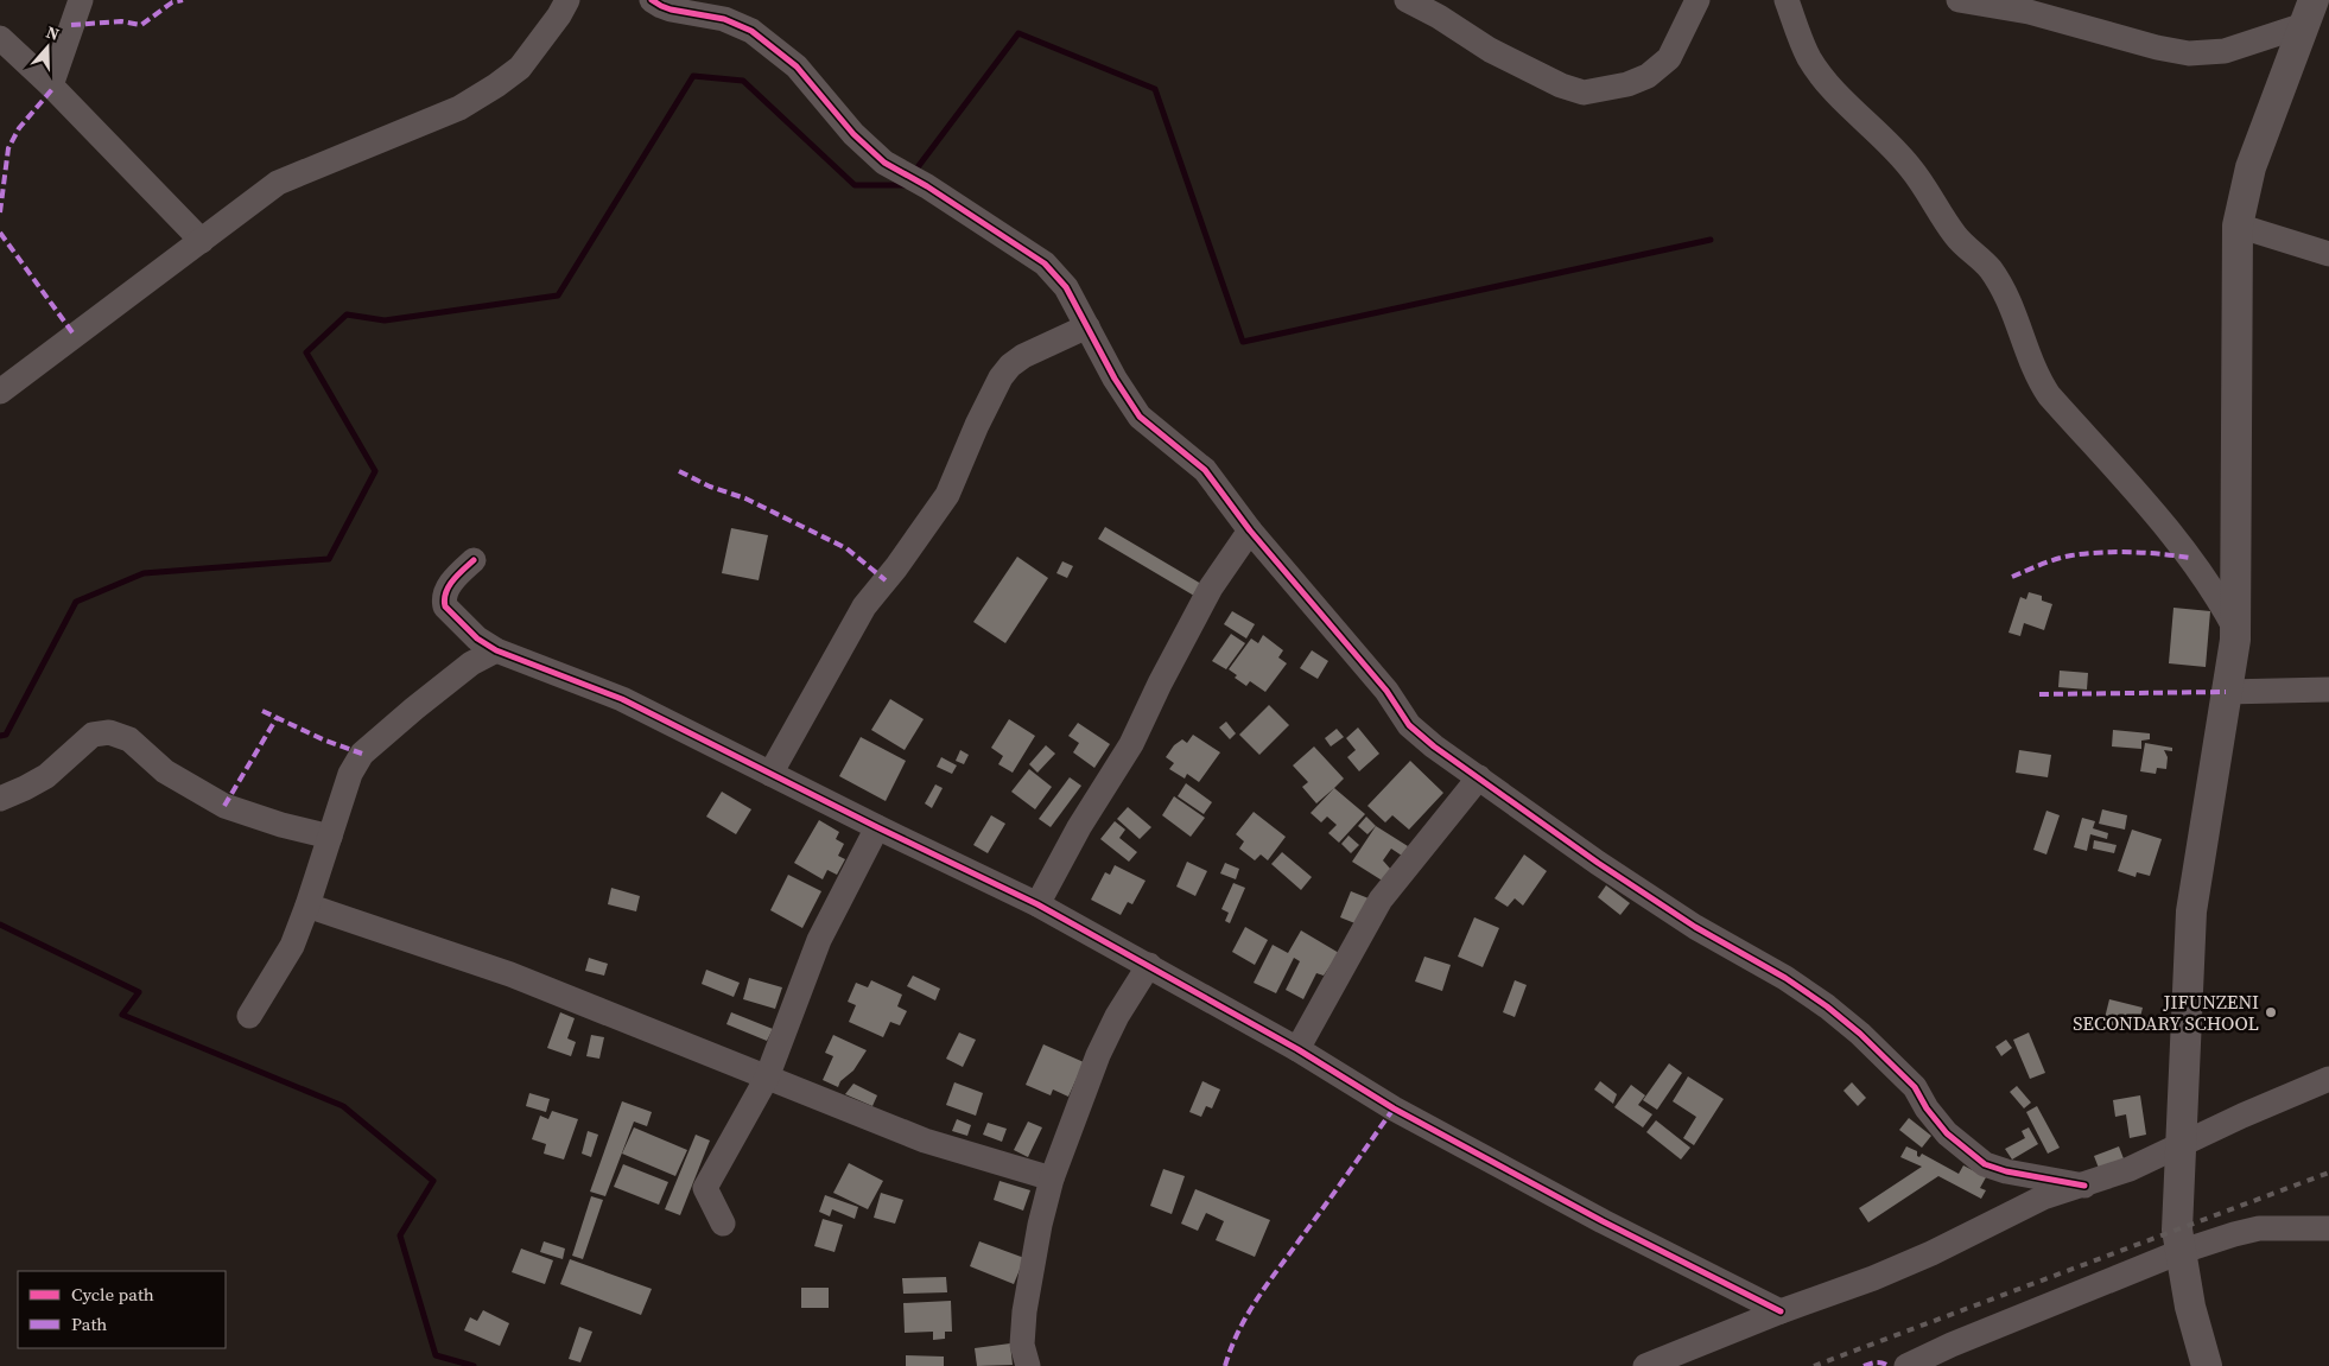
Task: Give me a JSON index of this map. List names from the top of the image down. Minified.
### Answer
{"places":["JIFUNZENI SECONDARY SCHOOL"],"legend":["Cycle path","Path"],"north":"top"}
